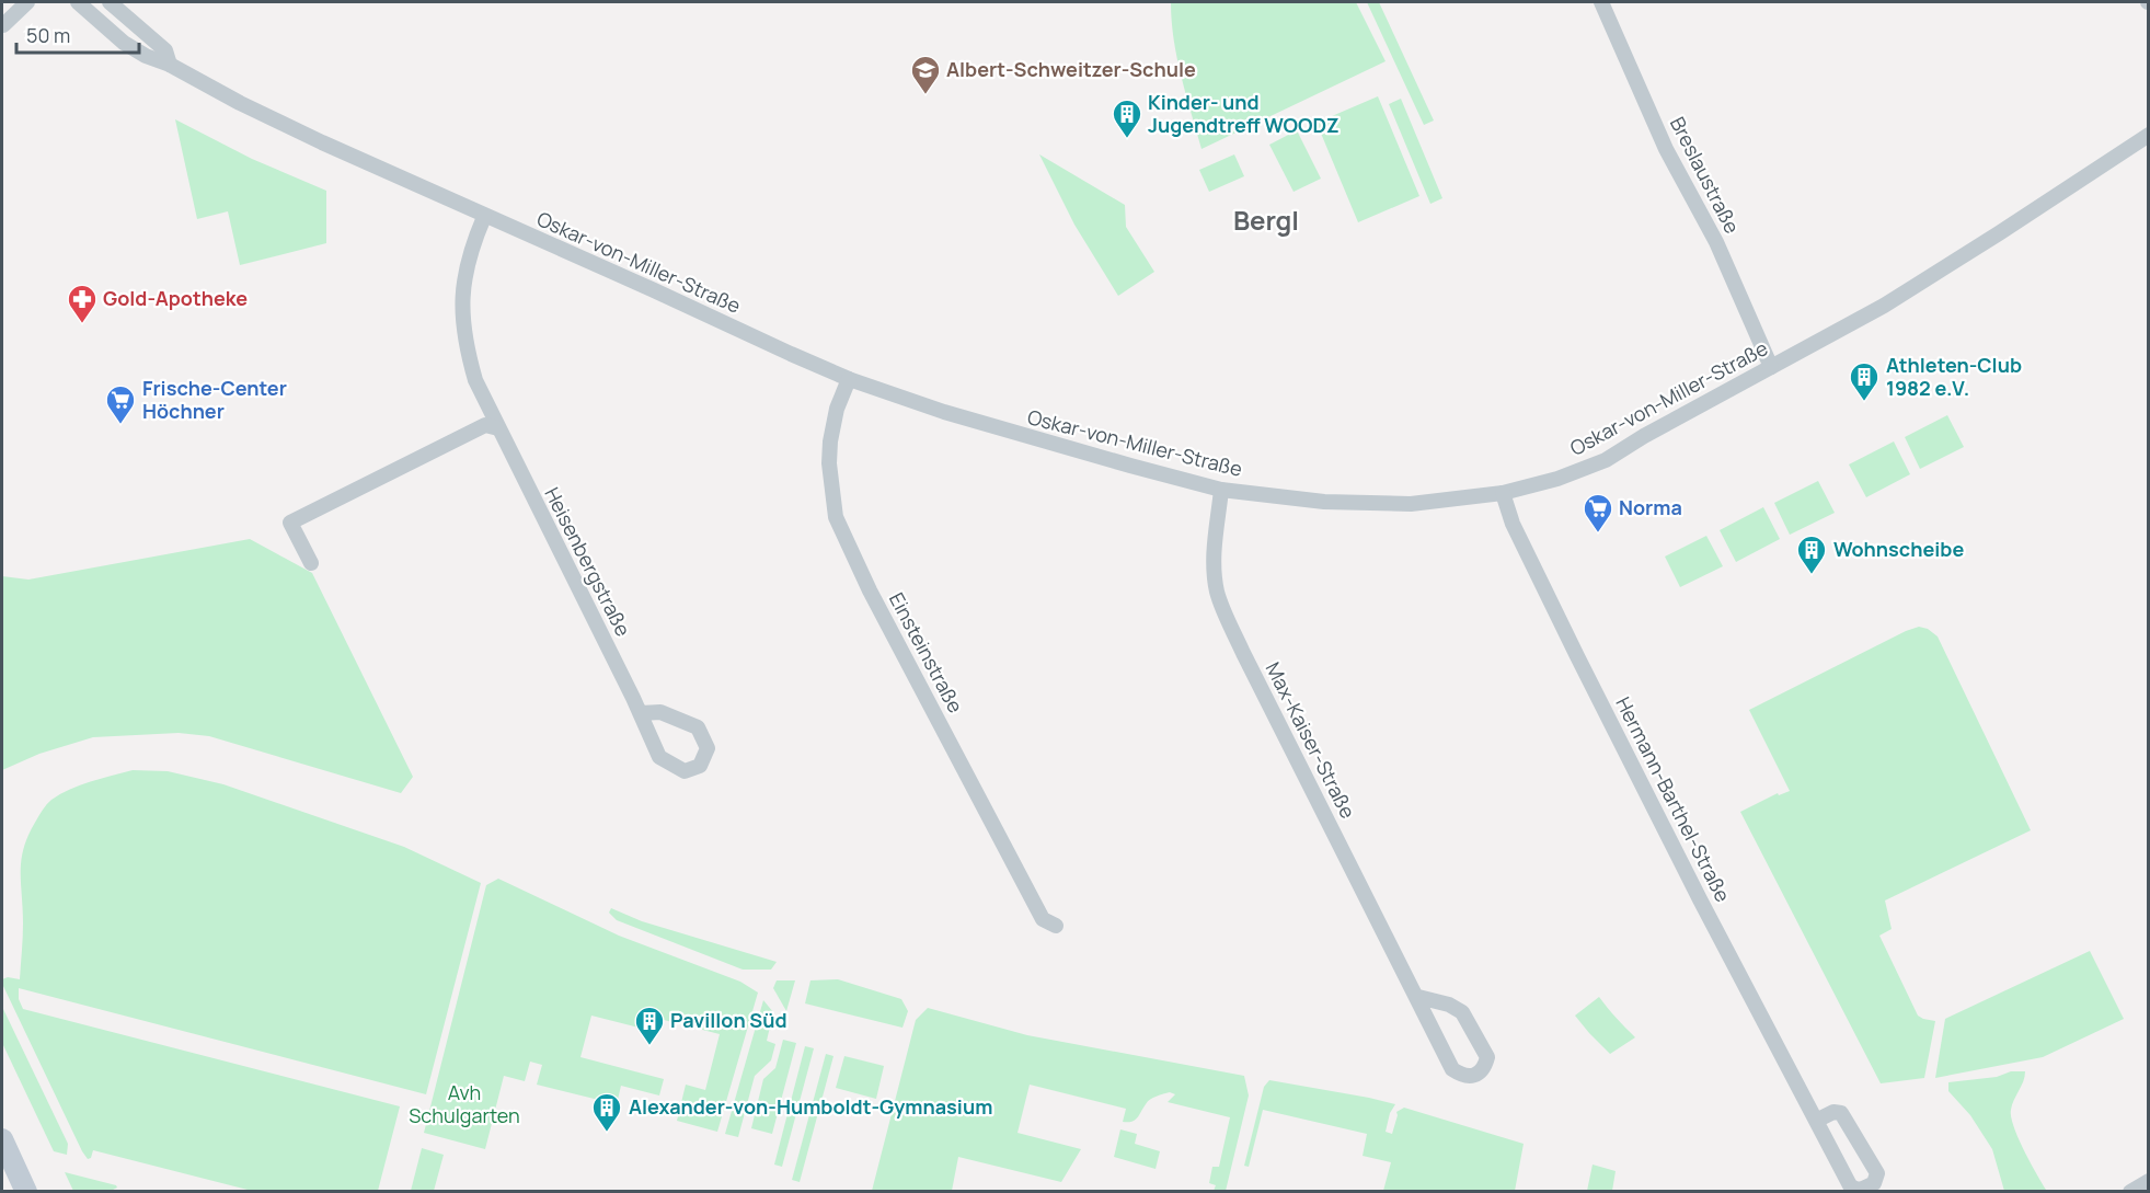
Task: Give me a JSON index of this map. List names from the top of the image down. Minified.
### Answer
{"streets":{"street":["Breslaustraße","Oskar-von-Miller-Straße","Heisenbergstraße","Einsteinstraße","Max-Kaiser-Straße","Hermann-Barthel-Straße"]},"crossings":[["Breslaustraße","Oskar-von-Miller-Straße"],["Oskar-von-Miller-Straße","Heisenbergstraße"],["Oskar-von-Miller-Straße","Einsteinstraße"],["Oskar-von-Miller-Straße","Max-Kaiser-Straße"],["Oskar-von-Miller-Straße","Hermann-Barthel-Straße"]],"districts":["Bergl"],"parks":["Avh Schulgarten"],"places":{"school or university":["Albert-Schweitzer-Schule"],"building":["Kinder- und Jugendtreff WOODZ","Athleten-Club 1982 e.V.","Wohnscheibe","Pavillon Süd","Alexander-von-Humboldt-Gymnasium"],"pharmacy":["Gold-Apotheke"],"supermarket":["Frische-Center Höchner","Norma"]},"scale_bar":"50 m"}
